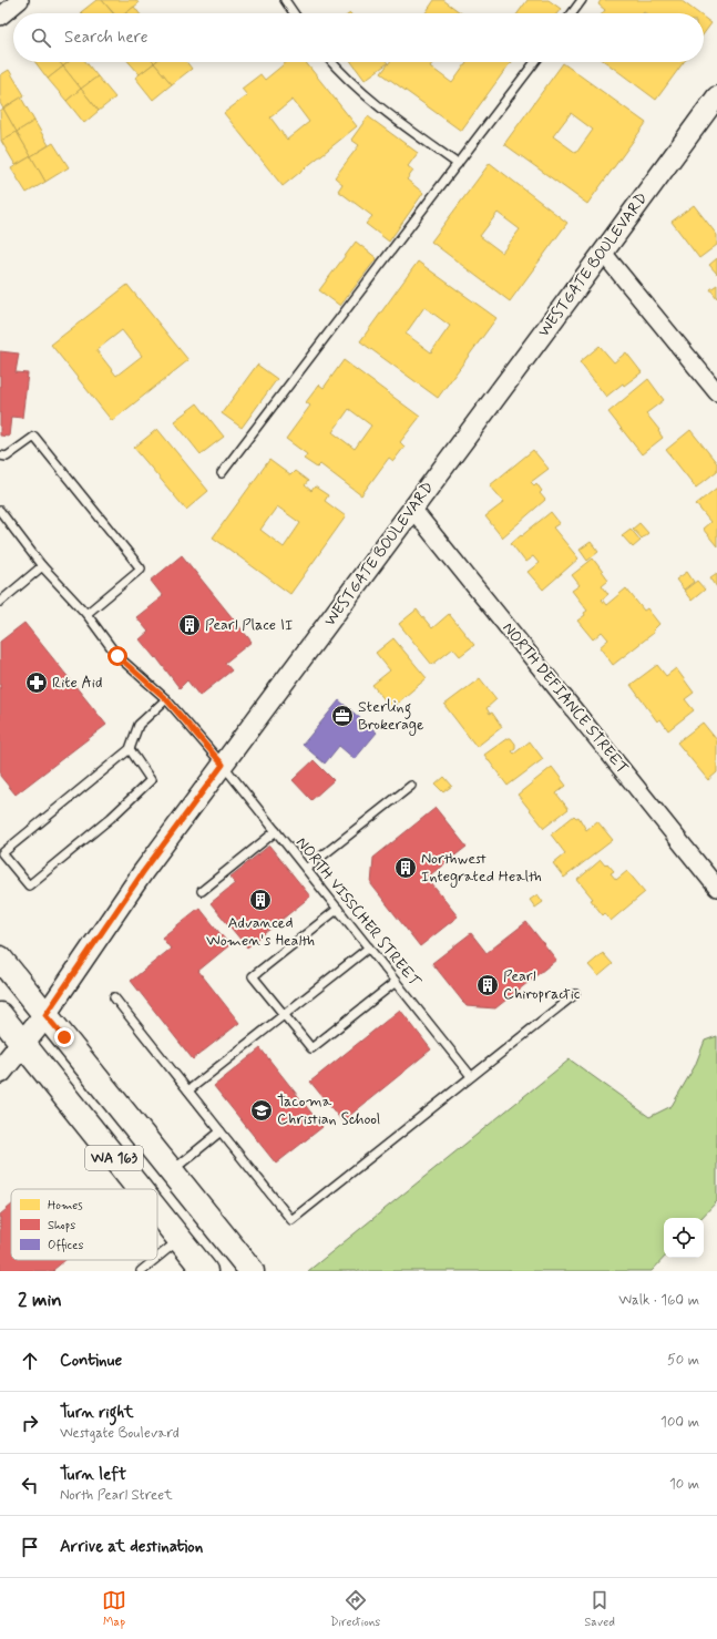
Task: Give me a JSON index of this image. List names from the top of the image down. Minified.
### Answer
{"streets":{"main road":["WA 163"],"street":["WESTGATE BOULEVARD","NORTH DEFIANCE STREET"],"lane":["NORTH VISSCHER STREET"]},"crossings":[["WESTGATE BOULEVARD","NORTH DEFIANCE STREET"],["WESTGATE BOULEVARD","NORTH VISSCHER STREET"],["WESTGATE BOULEVARD","WA 163"]],"places":{"building":["Pearl Place II","Northwest Integrated Health","Advanced Women's Health","Pearl Chiropractic"],"pharmacy":["Rite Aid"],"office":["Sterling Brokerage"],"school or university":["Tacoma Christian School"]},"legend":["Homes","Shops","Offices"],"page":{"search":"Search here","heading":["2 min","Walk · 160 m"],"list":[["Continue","50 m"],["Turn right","Westgate Boulevard","100 m"],["Turn left","North Pearl Street","10 m"],"Arrive at destination"],"nav":["Map","Directions","Saved"]}}
